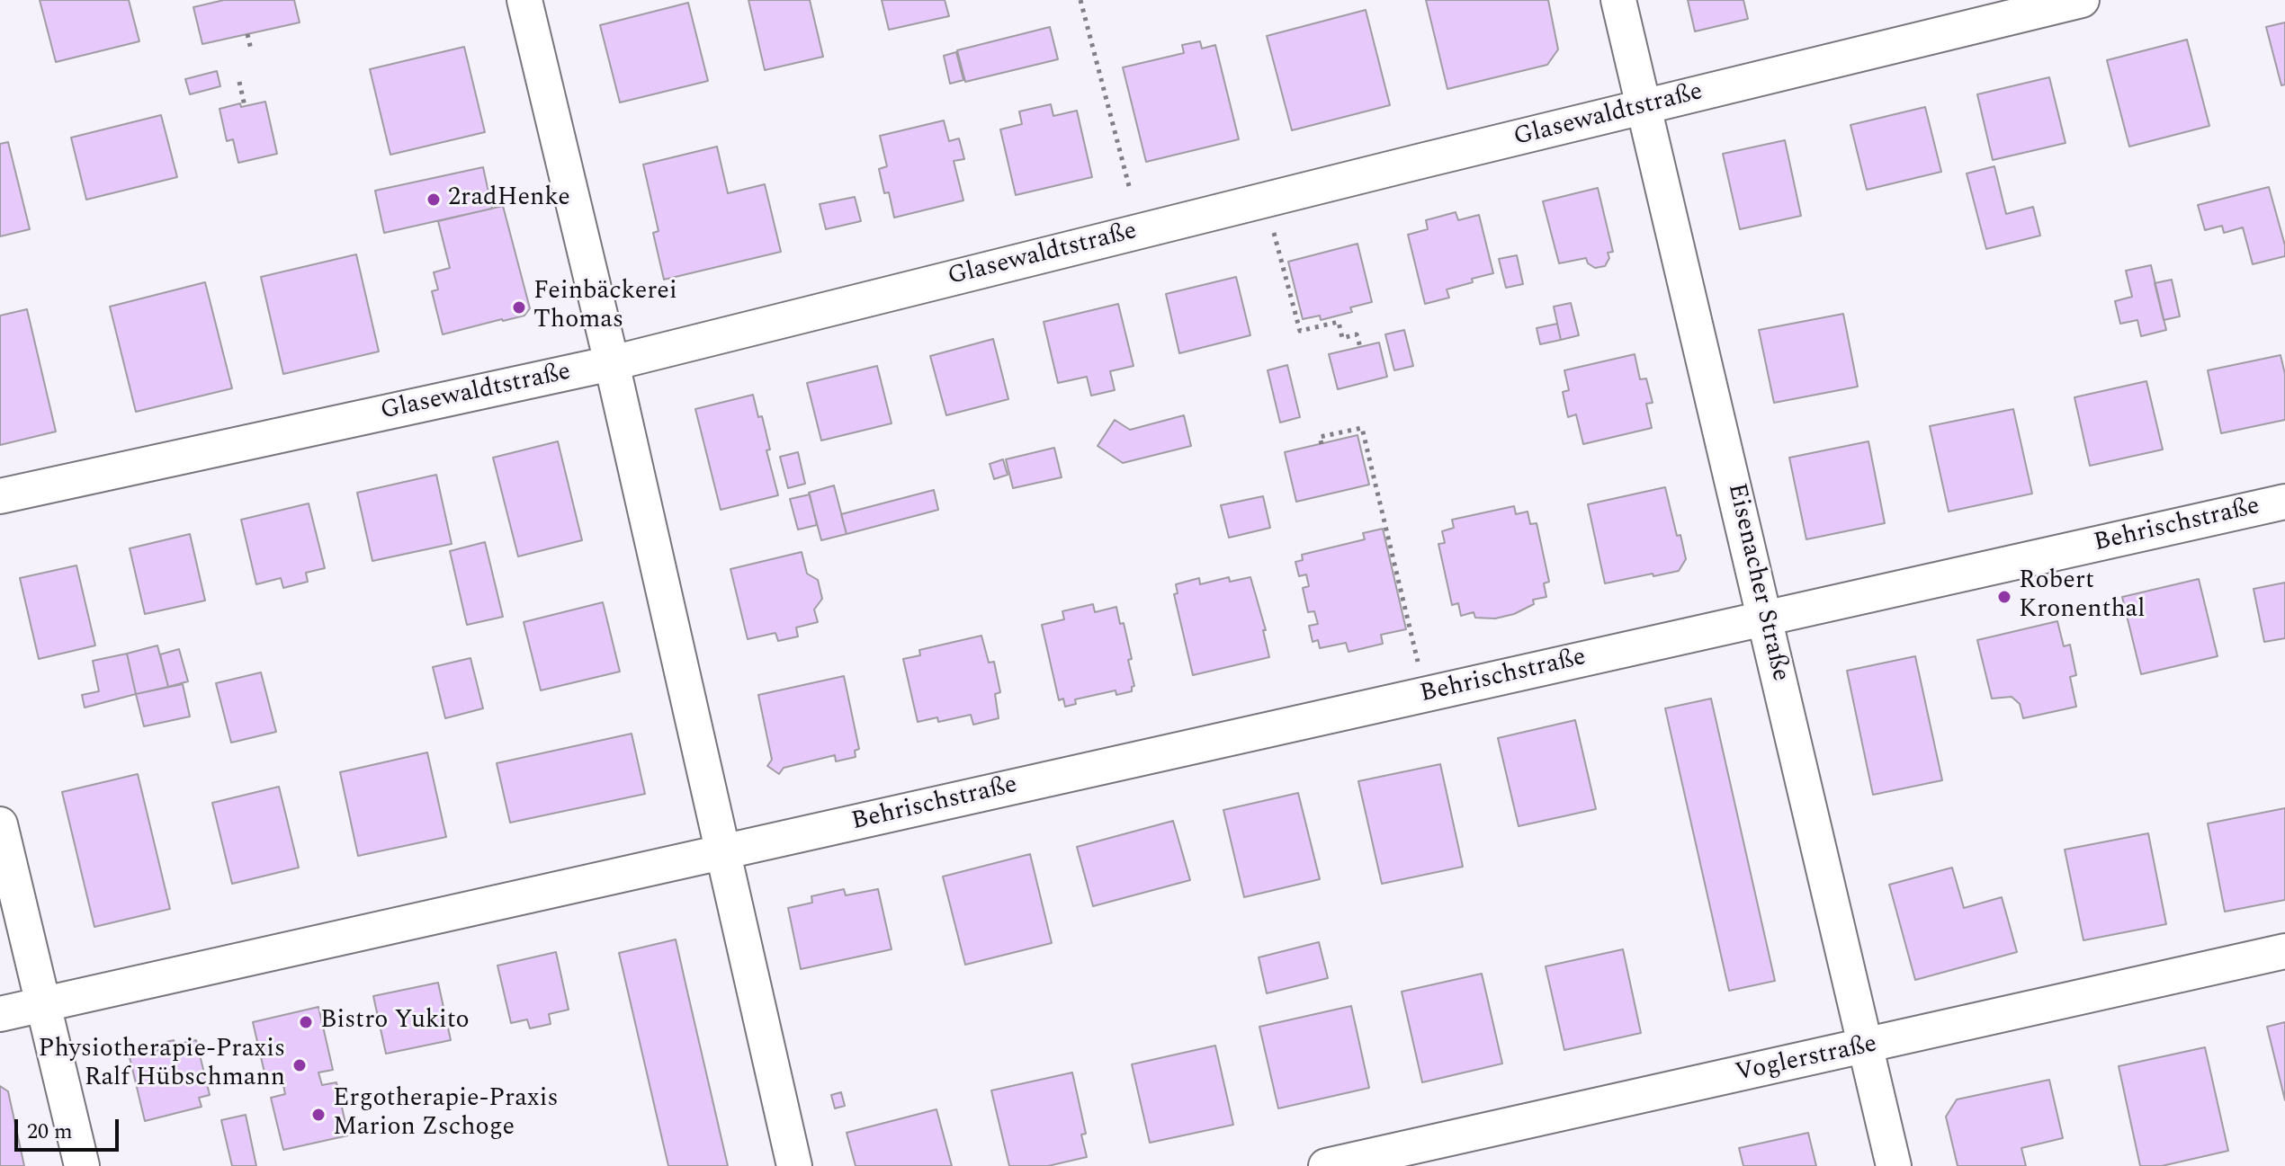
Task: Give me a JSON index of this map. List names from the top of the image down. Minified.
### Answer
{"streets":{"street":["Glasewaldtstraße","Behrischstraße","Eisenacher Straße","Voglerstraße"]},"crossings":[["Glasewaldtstraße","Eisenacher Straße"],["Behrischstraße","Eisenacher Straße"],["Eisenacher Straße","Voglerstraße"]],"places":["2radHenke","Feinbäckerei Thomas","Robert Kronenthal","Bistro Yukito","Physiotherapie-Praxis Ralf Hübschmann","Ergotherapie-Praxis Marion Zschoge"],"scale_bar":"20 m"}
